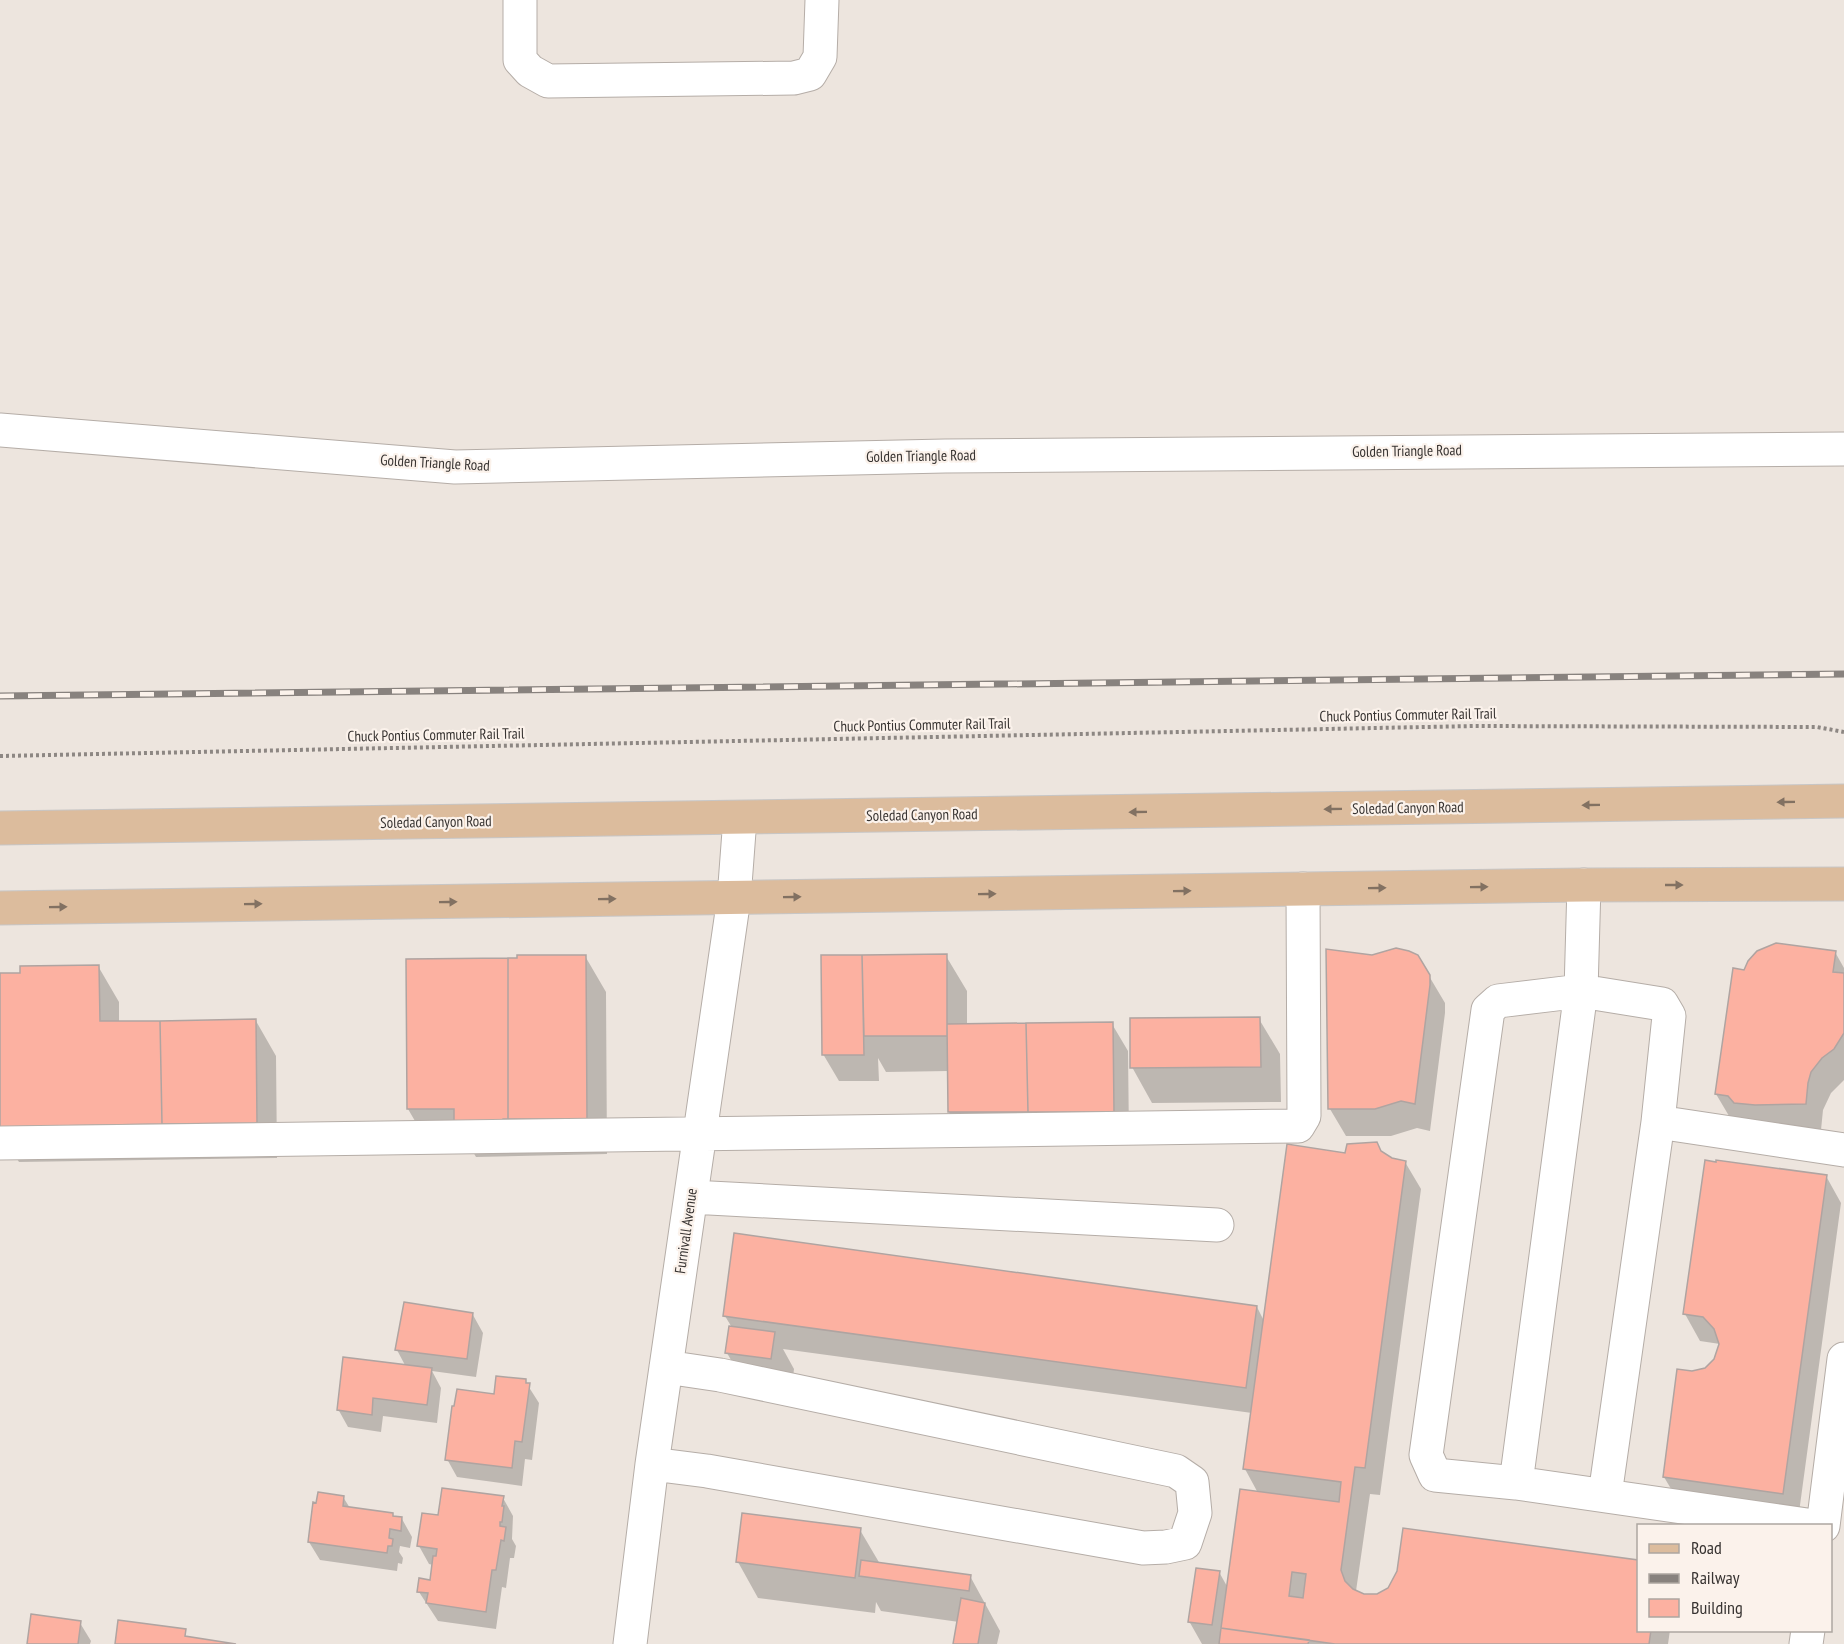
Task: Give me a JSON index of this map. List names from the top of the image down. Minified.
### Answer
{"streets":{"main road":["Soledad Canyon Road"],"street":["Golden Triangle Road","Furnivall Avenue"],"path":["Chuck Pontius Commuter Rail Trail"]},"crossings":[["Soledad Canyon Road","Furnivall Avenue"]],"legend":["Road","Railway","Building"]}
